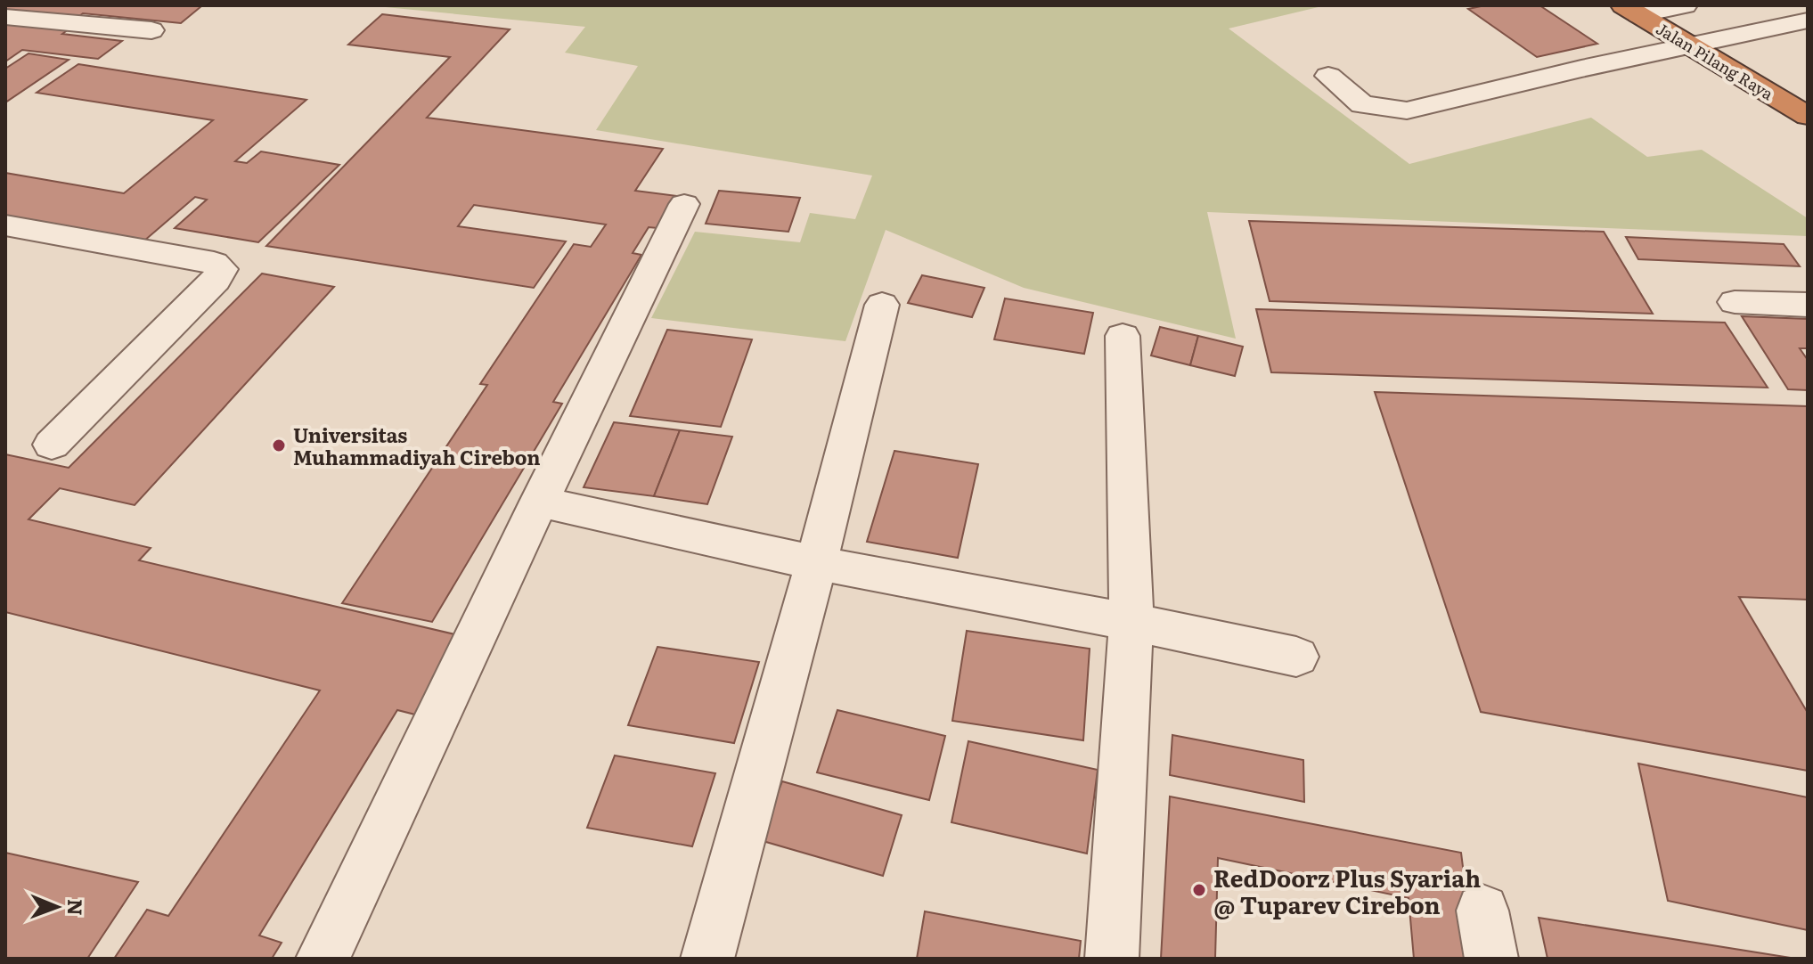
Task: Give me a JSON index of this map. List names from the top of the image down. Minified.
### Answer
{"streets":{"highway":["Jalan Pilang Raya"]},"places":["Universitas Muhammadiyah Cirebon","RedDoorz Plus Syariah @ Tuparev Cirebon"],"north":"right"}
